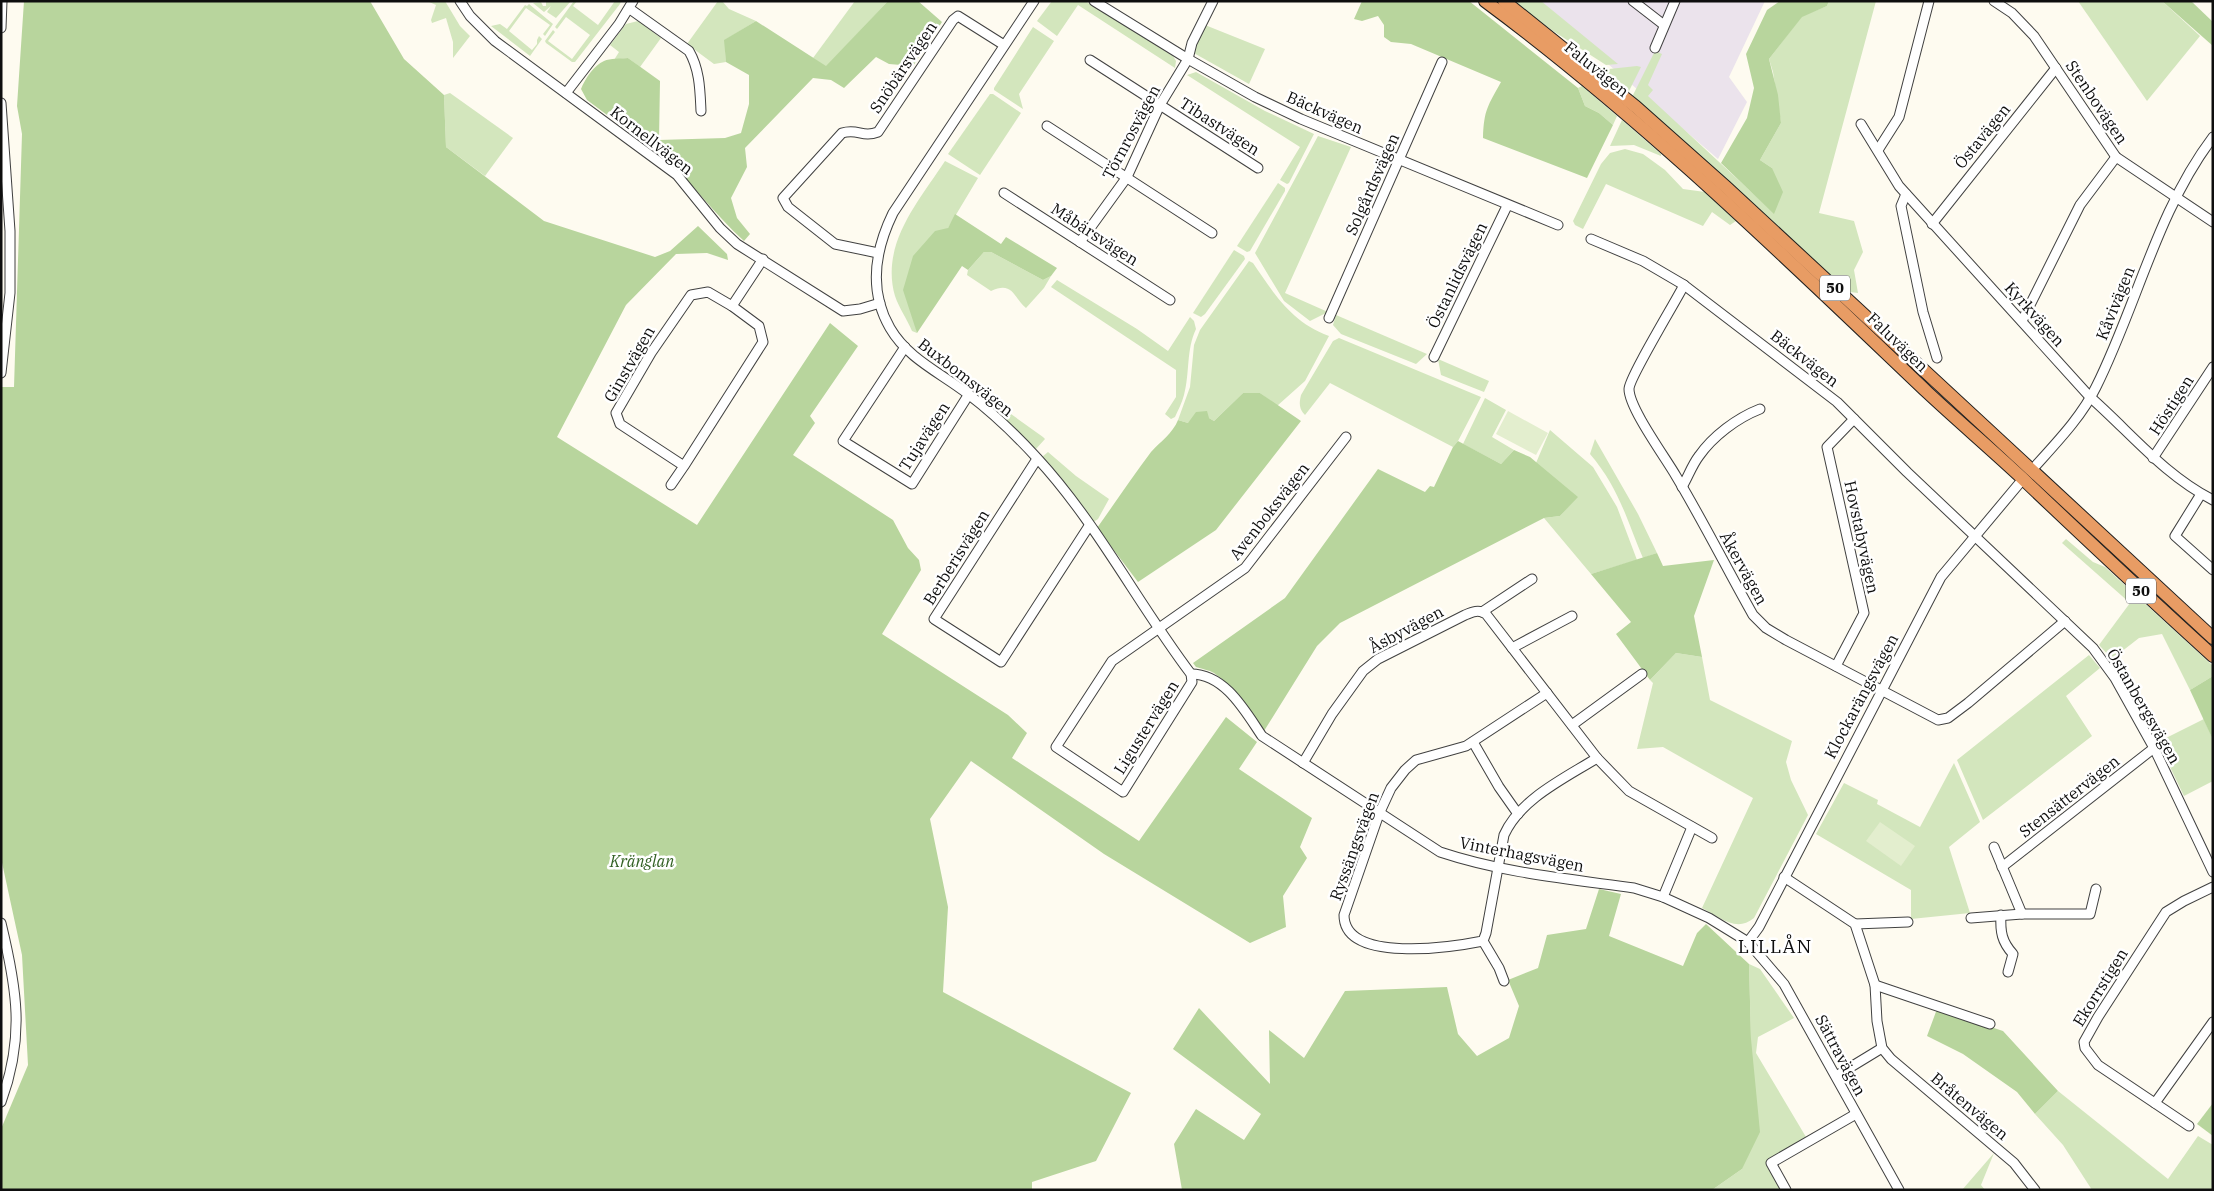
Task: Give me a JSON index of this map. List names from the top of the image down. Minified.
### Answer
{"streets":{"highway":["Faluvägen","50"],"street":["Snöbärsvägen","Stenbovägen","Bäckvägen","Tibastvägen","Törnrosvägen","Östavägen","Kornellvägen","Solgårdsvägen","Måbärsvägen","Östanlidsvägen","Kåvivägen","Kyrkvägen","Ginstvägen","Buxbomsvägen","Höstigen","Tujavägen","Avenboksvägen","Hovstabyvägen","Berberisvägen","Åkervägen","Åsbyvägen","Klockarängsvägen","Östanbergsvägen","Ligustervägen","Stensättervägen","Ryssängsvägen","Vinterhagsvägen","Ekorrstigen","Sättravägen","Bråtenvägen"]},"crossings":[["Snöbärsvägen","Buxbomsvägen"],["Faluvägen","Kåvivägen"],["Faluvägen","Klockarängsvägen"],["Stenbovägen","Östavägen"],["Stenbovägen","Kåvivägen"],["Bäckvägen","Törnrosvägen"],["Bäckvägen","Solgårdsvägen"],["Bäckvägen","Östanlidsvägen"],["Bäckvägen","Hovstabyvägen"],["Bäckvägen","Åkervägen"],["Bäckvägen","Klockarängsvägen"],["Bäckvägen","Östanbergsvägen"],["Tibastvägen","Törnrosvägen"],["Törnrosvägen","Måbärsvägen"],["Östavägen","Kyrkvägen"],["Kornellvägen","Buxbomsvägen"],["Kåvivägen","Kyrkvägen"],["Kåvivägen","Klockarängsvägen"],["Kyrkvägen","Höstigen"],["Buxbomsvägen","Tujavägen"],["Buxbomsvägen","Avenboksvägen"],["Buxbomsvägen","Berberisvägen"],["Buxbomsvägen","Ligustervägen"],["Avenboksvägen","Ligustervägen"],["Hovstabyvägen","Åkervägen"],["Åkervägen","Klockarängsvägen"],["Åkervägen","Östanbergsvägen"],["Åsbyvägen","Vinterhagsvägen"],["Klockarängsvägen","Östanbergsvägen"],["Klockarängsvägen","Vinterhagsvägen"],["Klockarängsvägen","Sättravägen"],["Östanbergsvägen","Stensättervägen"],["Ligustervägen","Vinterhagsvägen"],["Ryssängsvägen","Vinterhagsvägen"],["Vinterhagsvägen","Sättravägen"]],"districts":["LILLÅN"],"parks":["Kränglan"]}
